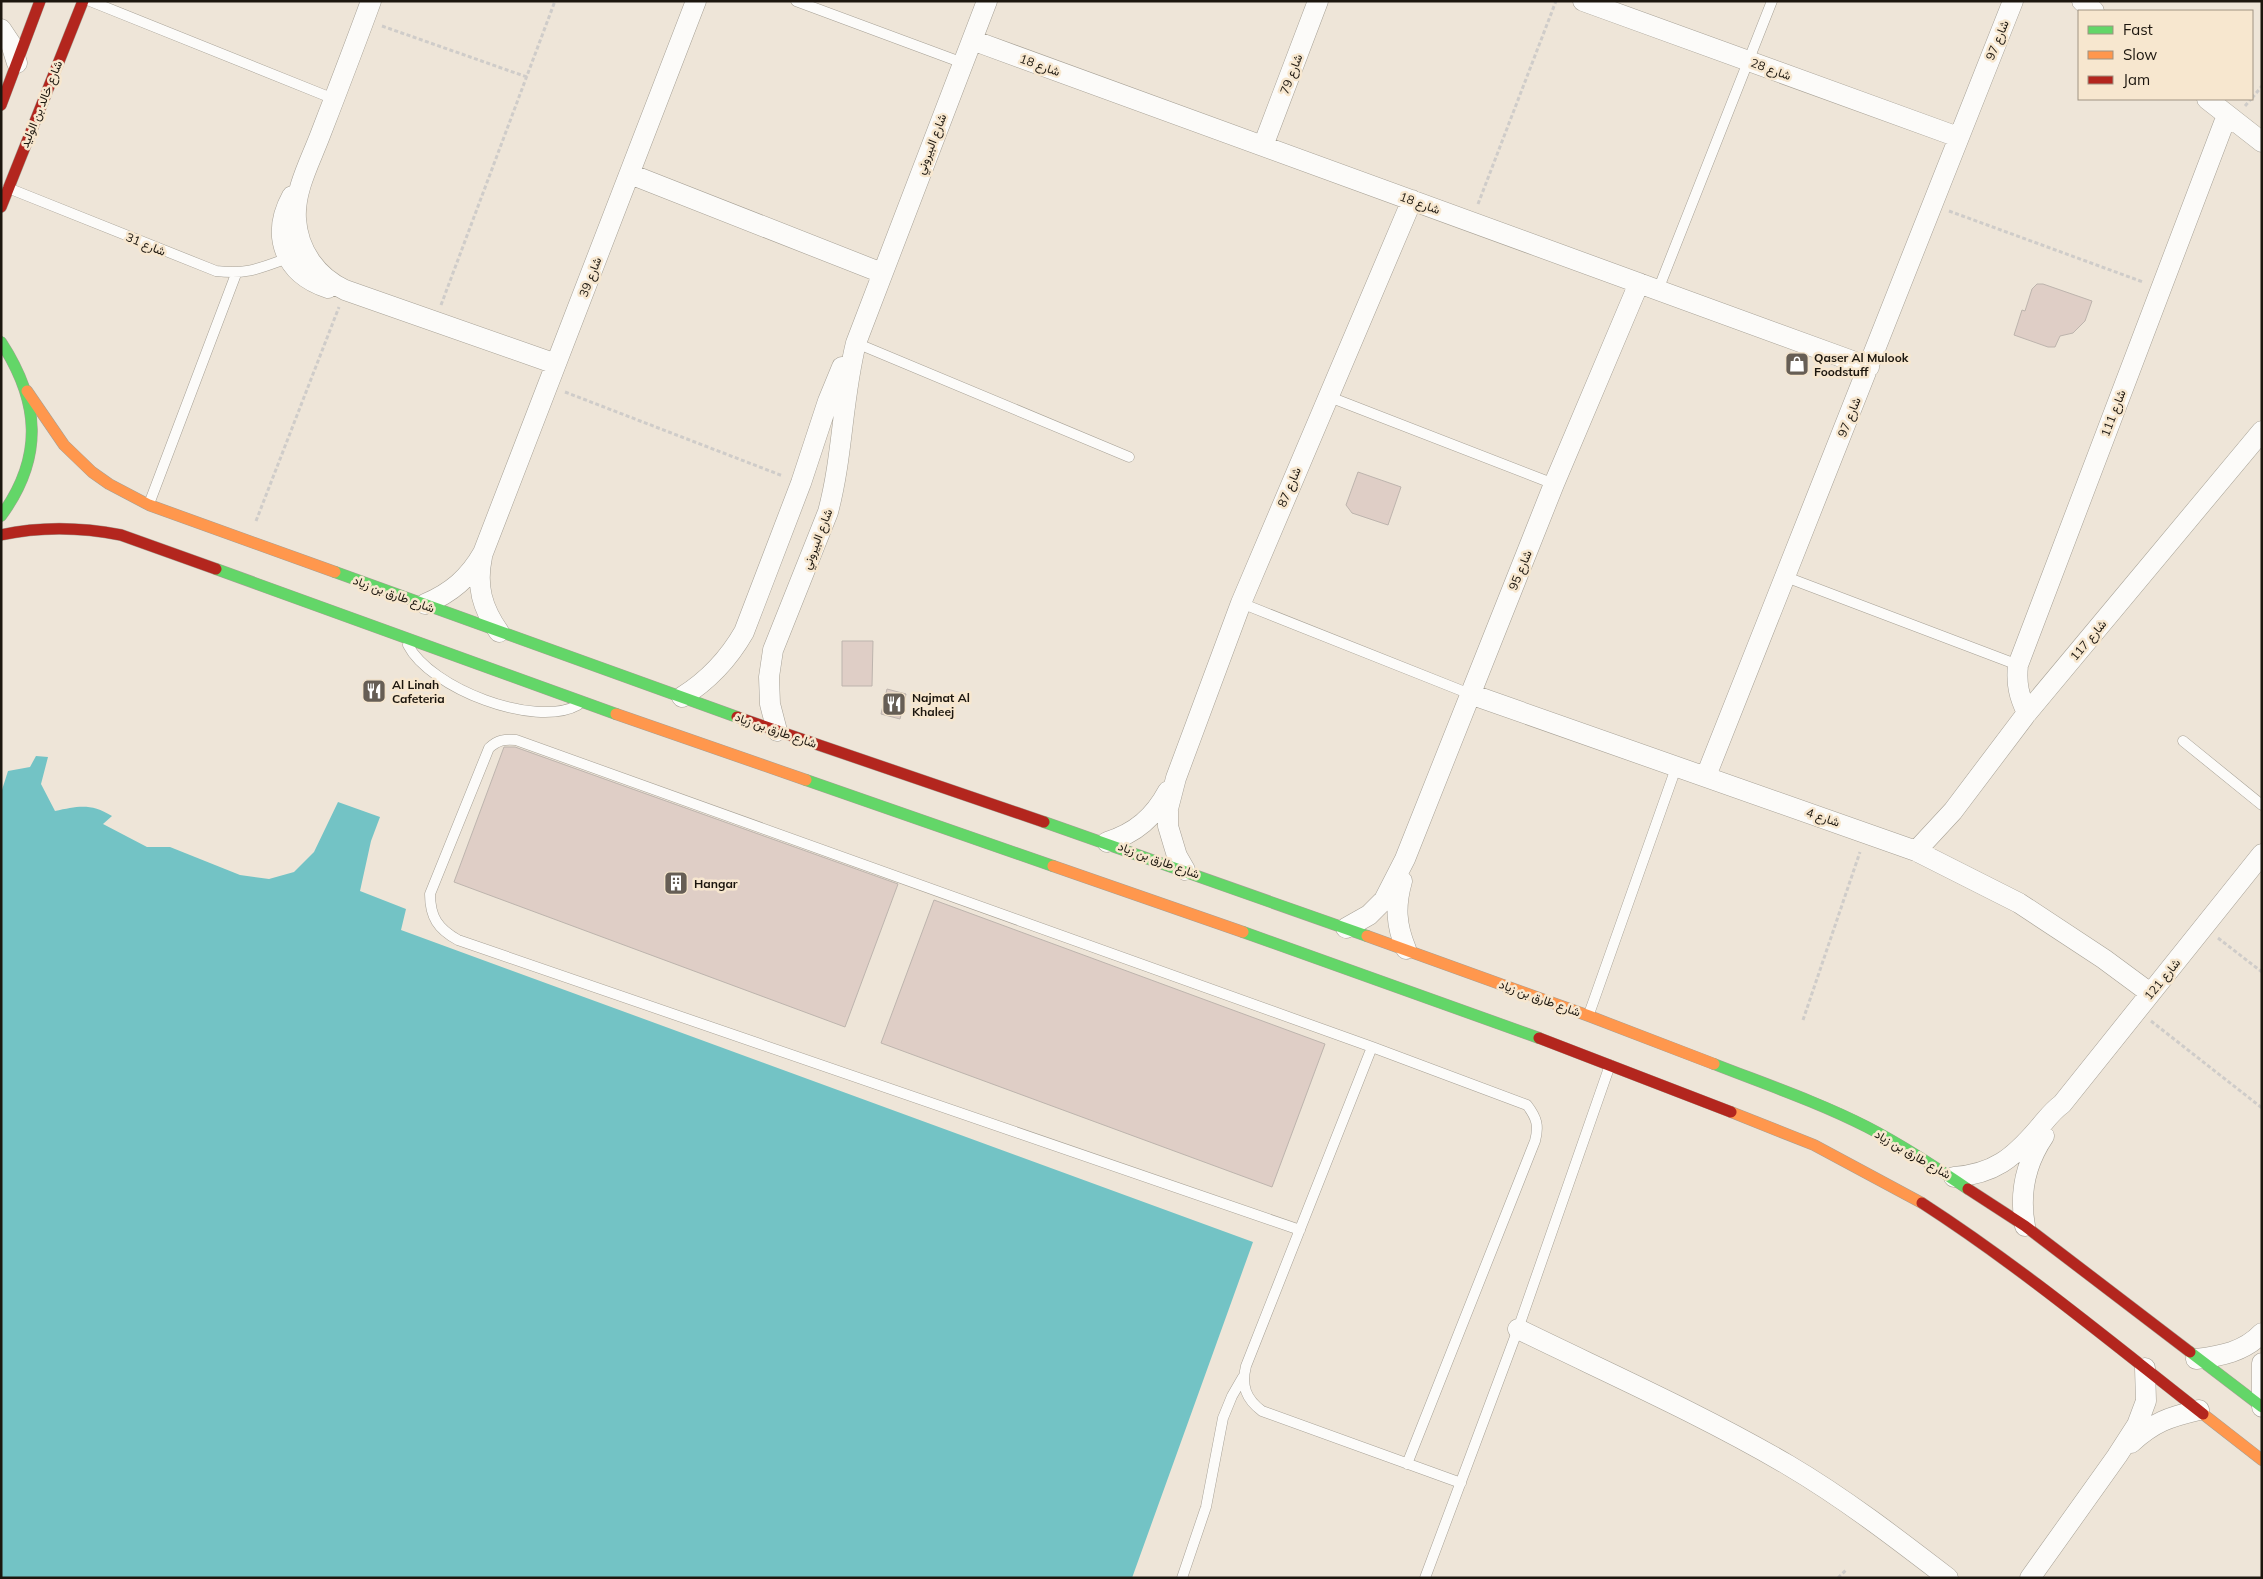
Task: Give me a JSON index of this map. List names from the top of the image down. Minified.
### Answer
{"streets":{"main road":["شارع خالد بن الوليد","شارع طارق بن زياد"],"street":["شارع 97","شارع 18","شارع 28","شارع 79","شارع البيروني","شارع 39","شارع 111","شارع 87","شارع 95","شارع 117","شارع 4","شارع 121"],"lane":["شارع 31"]},"crossings":[["شارع 97","شارع 18"],["شارع 97","شارع 28"],["شارع 97","شارع 4"],["شارع 18","شارع 79"],["شارع 18","شارع البيروني"],["شارع 18","شارع 87"],["شارع 18","شارع 95"],["شارع خالد بن الوليد","شارع 31"],["شارع البيروني","شارع طارق بن زياد"],["شارع 39","شارع طارق بن زياد"],["شارع 111","شارع 117"],["شارع 87","شارع طارق بن زياد"],["شارع 95","شارع طارق بن زياد"],["شارع 95","شارع 4"],["شارع طارق بن زياد","شارع 121"],["شارع 117","شارع 4"],["شارع 4","شارع 121"]],"places":{"shop":["Qaser Al Mulook Foodstuff"],"restaurant":["Al Linah Cafeteria","Najmat Al Khaleej"],"building":["Hangar"]},"legend":["Fast","Slow","Jam"]}
